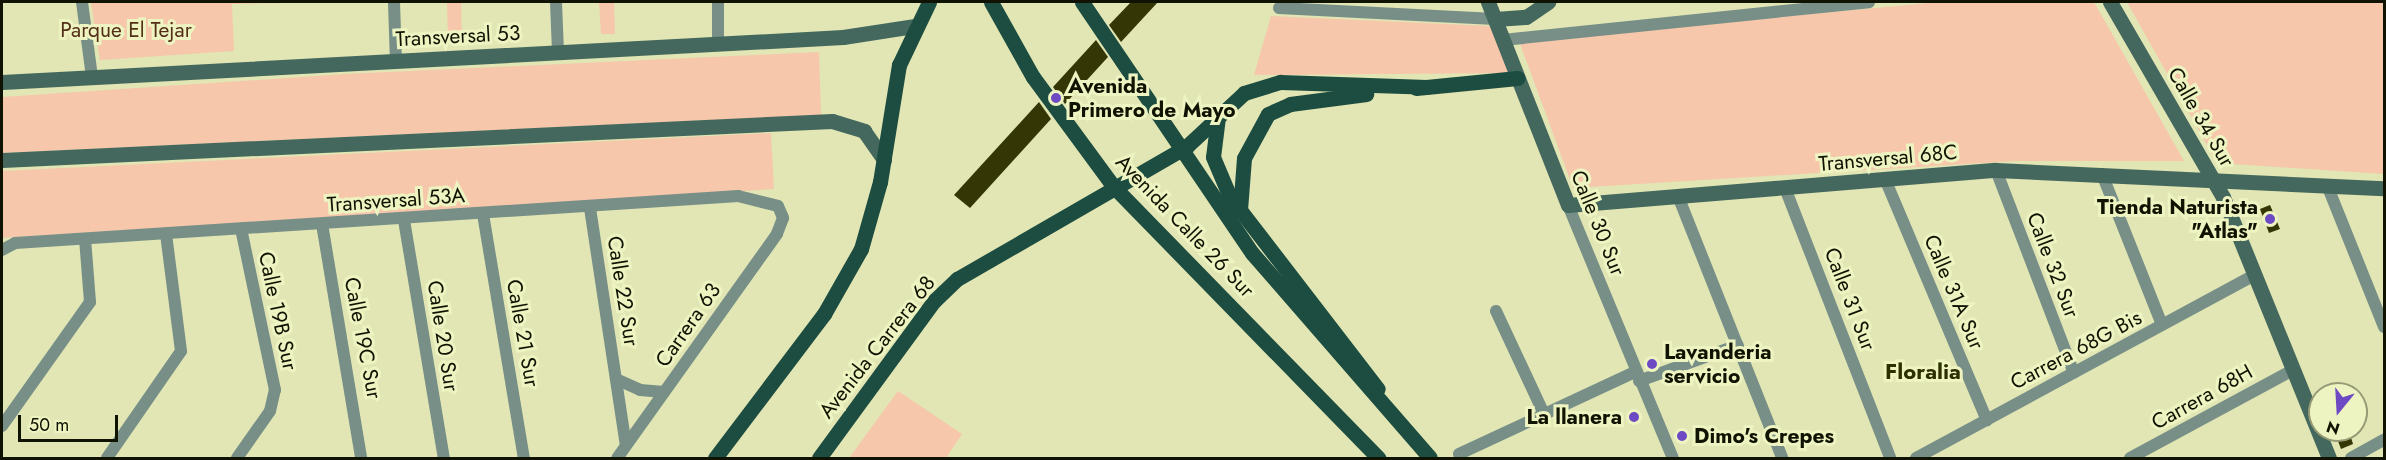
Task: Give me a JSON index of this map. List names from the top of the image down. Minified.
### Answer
{"streets":{"main road":["Avenida Calle 26 Sur","Avenida Carrera 68"],"street":["Transversal 53","Calle 34 Sur","Transversal 68C","Transversal 53A","Calle 30 Sur","Calle 32 Sur","Calle 22 Sur","Calle 31A Sur","Calle 31 Sur","Calle 19B Sur","Carrera 63","Calle 21 Sur","Calle 20 Sur","Calle 19C Sur","Carrera 68G Bis","Carrera 68H"]},"crossings":[["Calle 34 Sur","Transversal 68C"],["Calle 34 Sur","Carrera 68G Bis"],["Calle 34 Sur","Carrera 68H"],["Transversal 68C","Calle 30 Sur"],["Transversal 68C","Calle 32 Sur"],["Transversal 68C","Calle 31A Sur"],["Transversal 68C","Calle 31 Sur"],["Transversal 53A","Calle 22 Sur"],["Transversal 53A","Calle 19B Sur"],["Transversal 53A","Carrera 63"],["Transversal 53A","Calle 21 Sur"],["Transversal 53A","Calle 20 Sur"],["Transversal 53A","Calle 19C Sur"],["Calle 32 Sur","Carrera 68G Bis"],["Calle 22 Sur","Carrera 63"],["Calle 31A Sur","Carrera 68G Bis"]],"districts":["Floralia"],"parks":["Parque El Tejar"],"places":["Avenida Primero de Mayo","Tienda Naturista \"Atlas\"","Lavanderia servicio","La llanera","Dimo's Crepes"],"scale_bar":"50 m","north":"bottom"}
